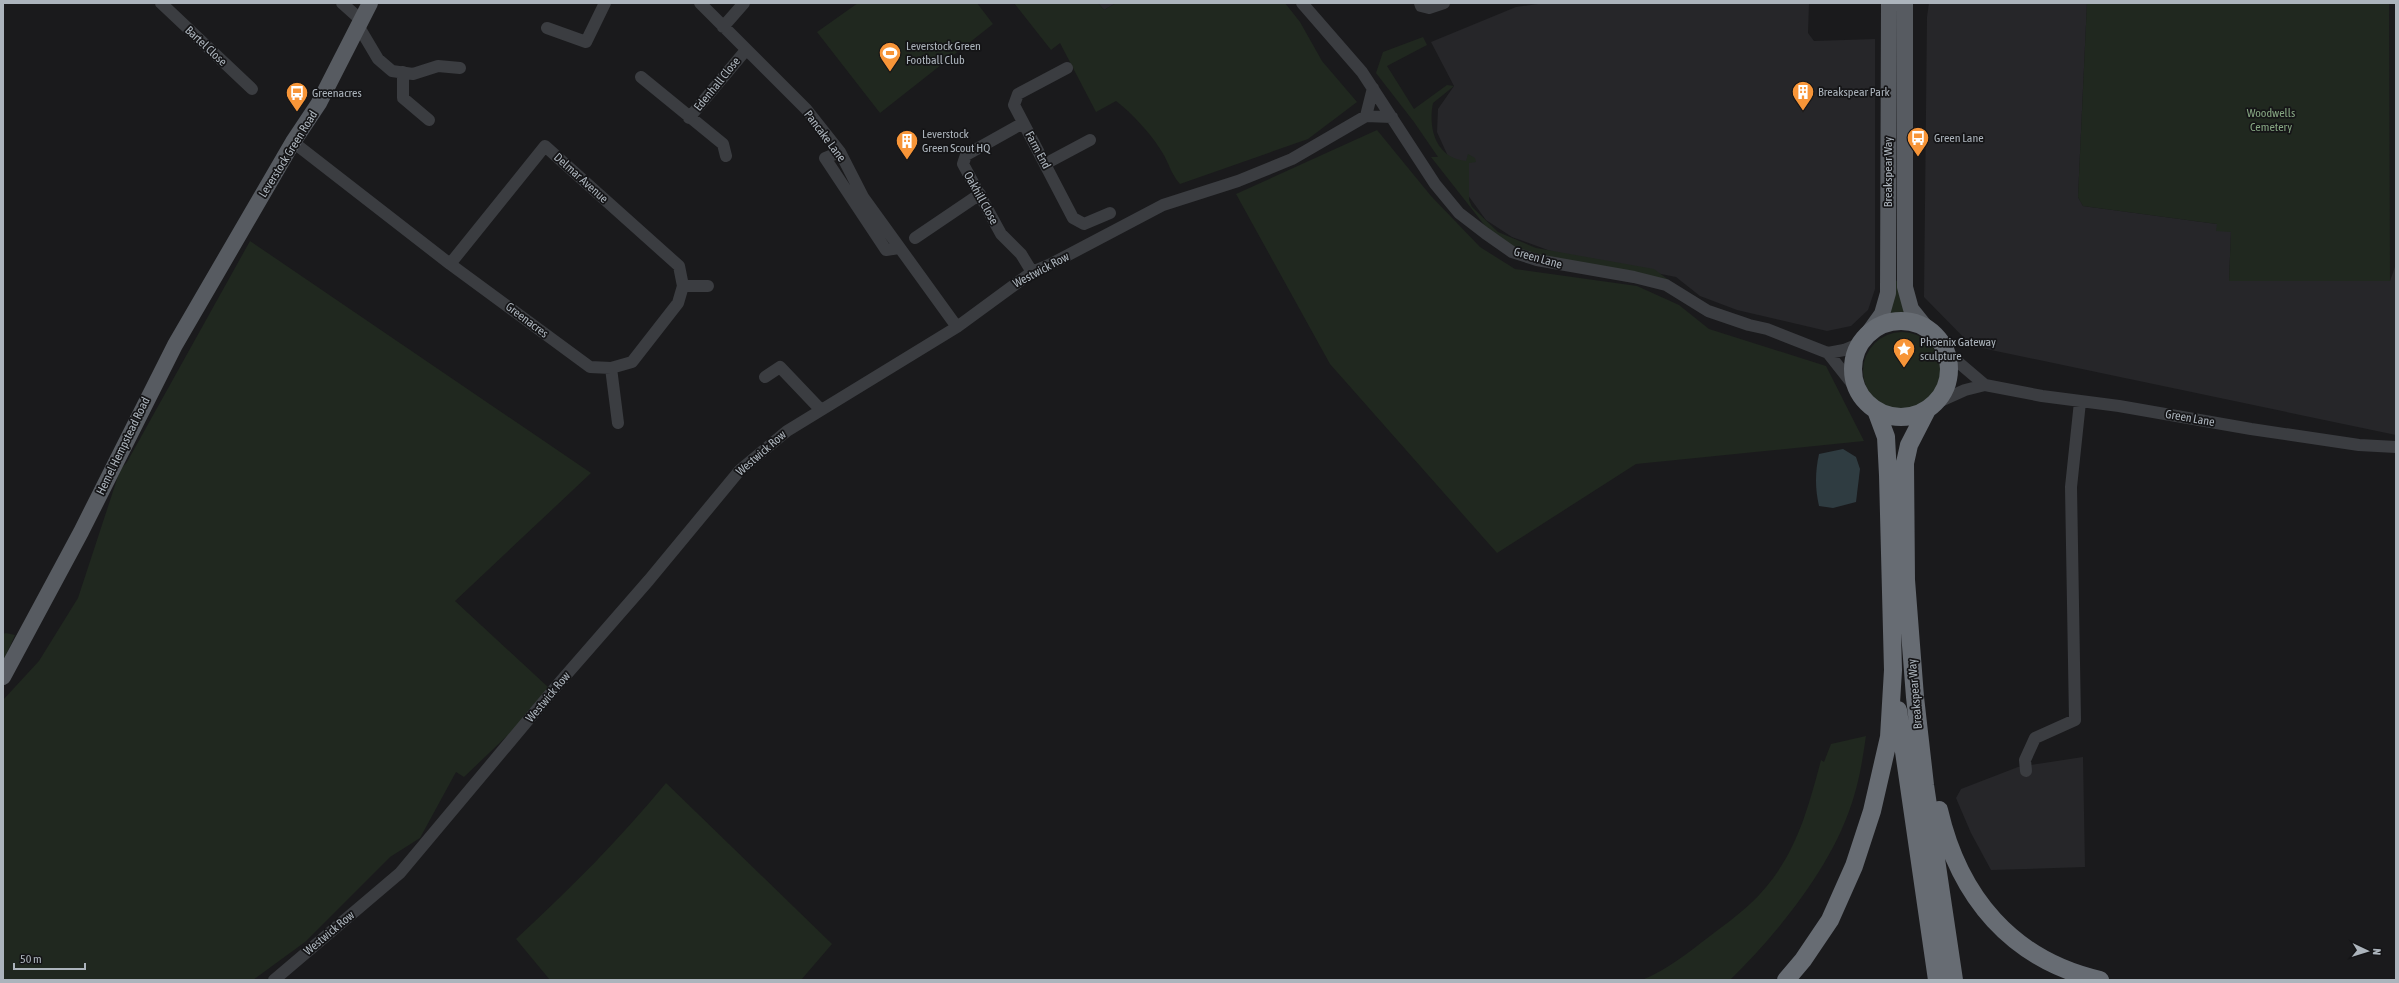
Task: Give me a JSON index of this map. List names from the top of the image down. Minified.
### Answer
{"streets":{"highway":["Breakspear Way"],"main road":["Leverstock Green Road","Hemel Hempstead Road"],"street":["Bartel Close","Edenhall Close","Pancake Lane","Farm End","Delmar Avenue","Oakhill Close","Green Lane","Westwick Row","Greenacres"]},"crossings":[["Edenhall Close","Pancake Lane"],["Farm End","Oakhill Close"],["Leverstock Green Road","Greenacres"],["Leverstock Green Road","Hemel Hempstead Road"],["Breakspear Way","Green Lane"],["Delmar Avenue","Greenacres"],["Oakhill Close","Westwick Row"]],"parks":["Woodwells Cemetery"],"places":{"sports":["Leverstock Green Football Club"],"building":["Breakspear Park","Leverstock Green Scout HQ"],"bus stop":["Greenacres","Green Lane"],"place":["Phoenix Gateway sculpture"]},"scale_bar":"50 m","north":"right"}
